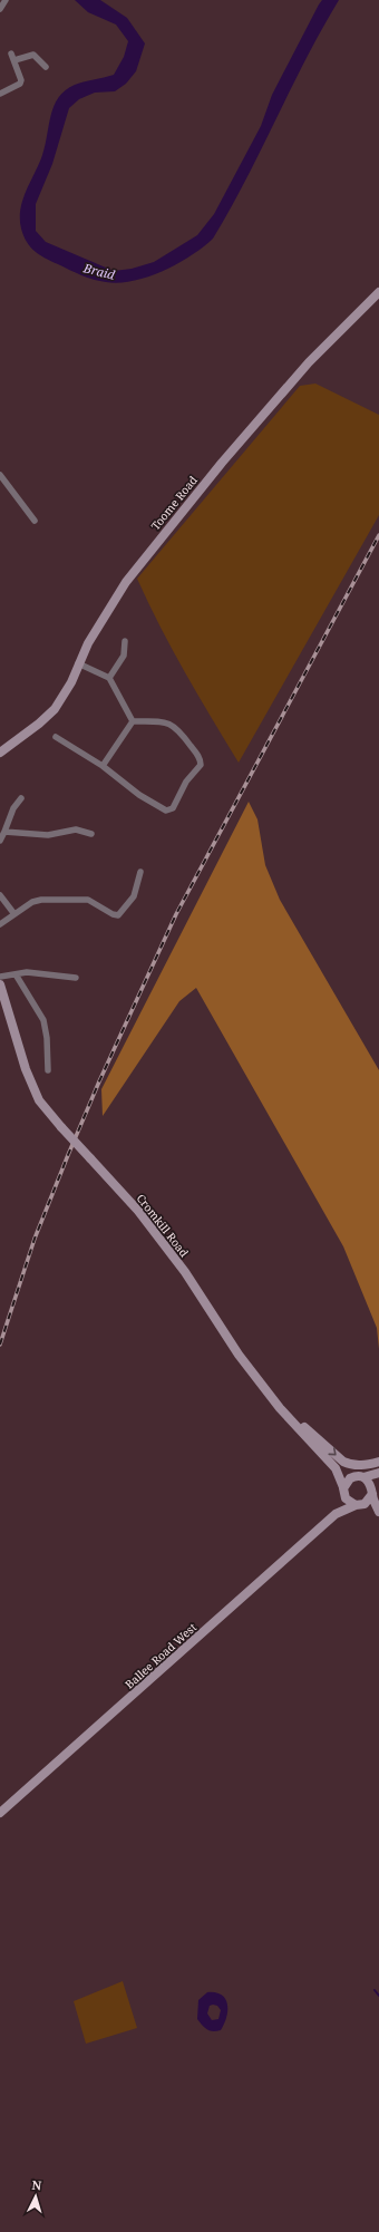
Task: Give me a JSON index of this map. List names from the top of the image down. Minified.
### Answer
{"streets":{"street":["Toome Road","Cromkill Road","Ballee Road West"]},"crossings":[["Cromkill Road","Ballee Road West"]],"water":["Braid"],"north":"top"}
